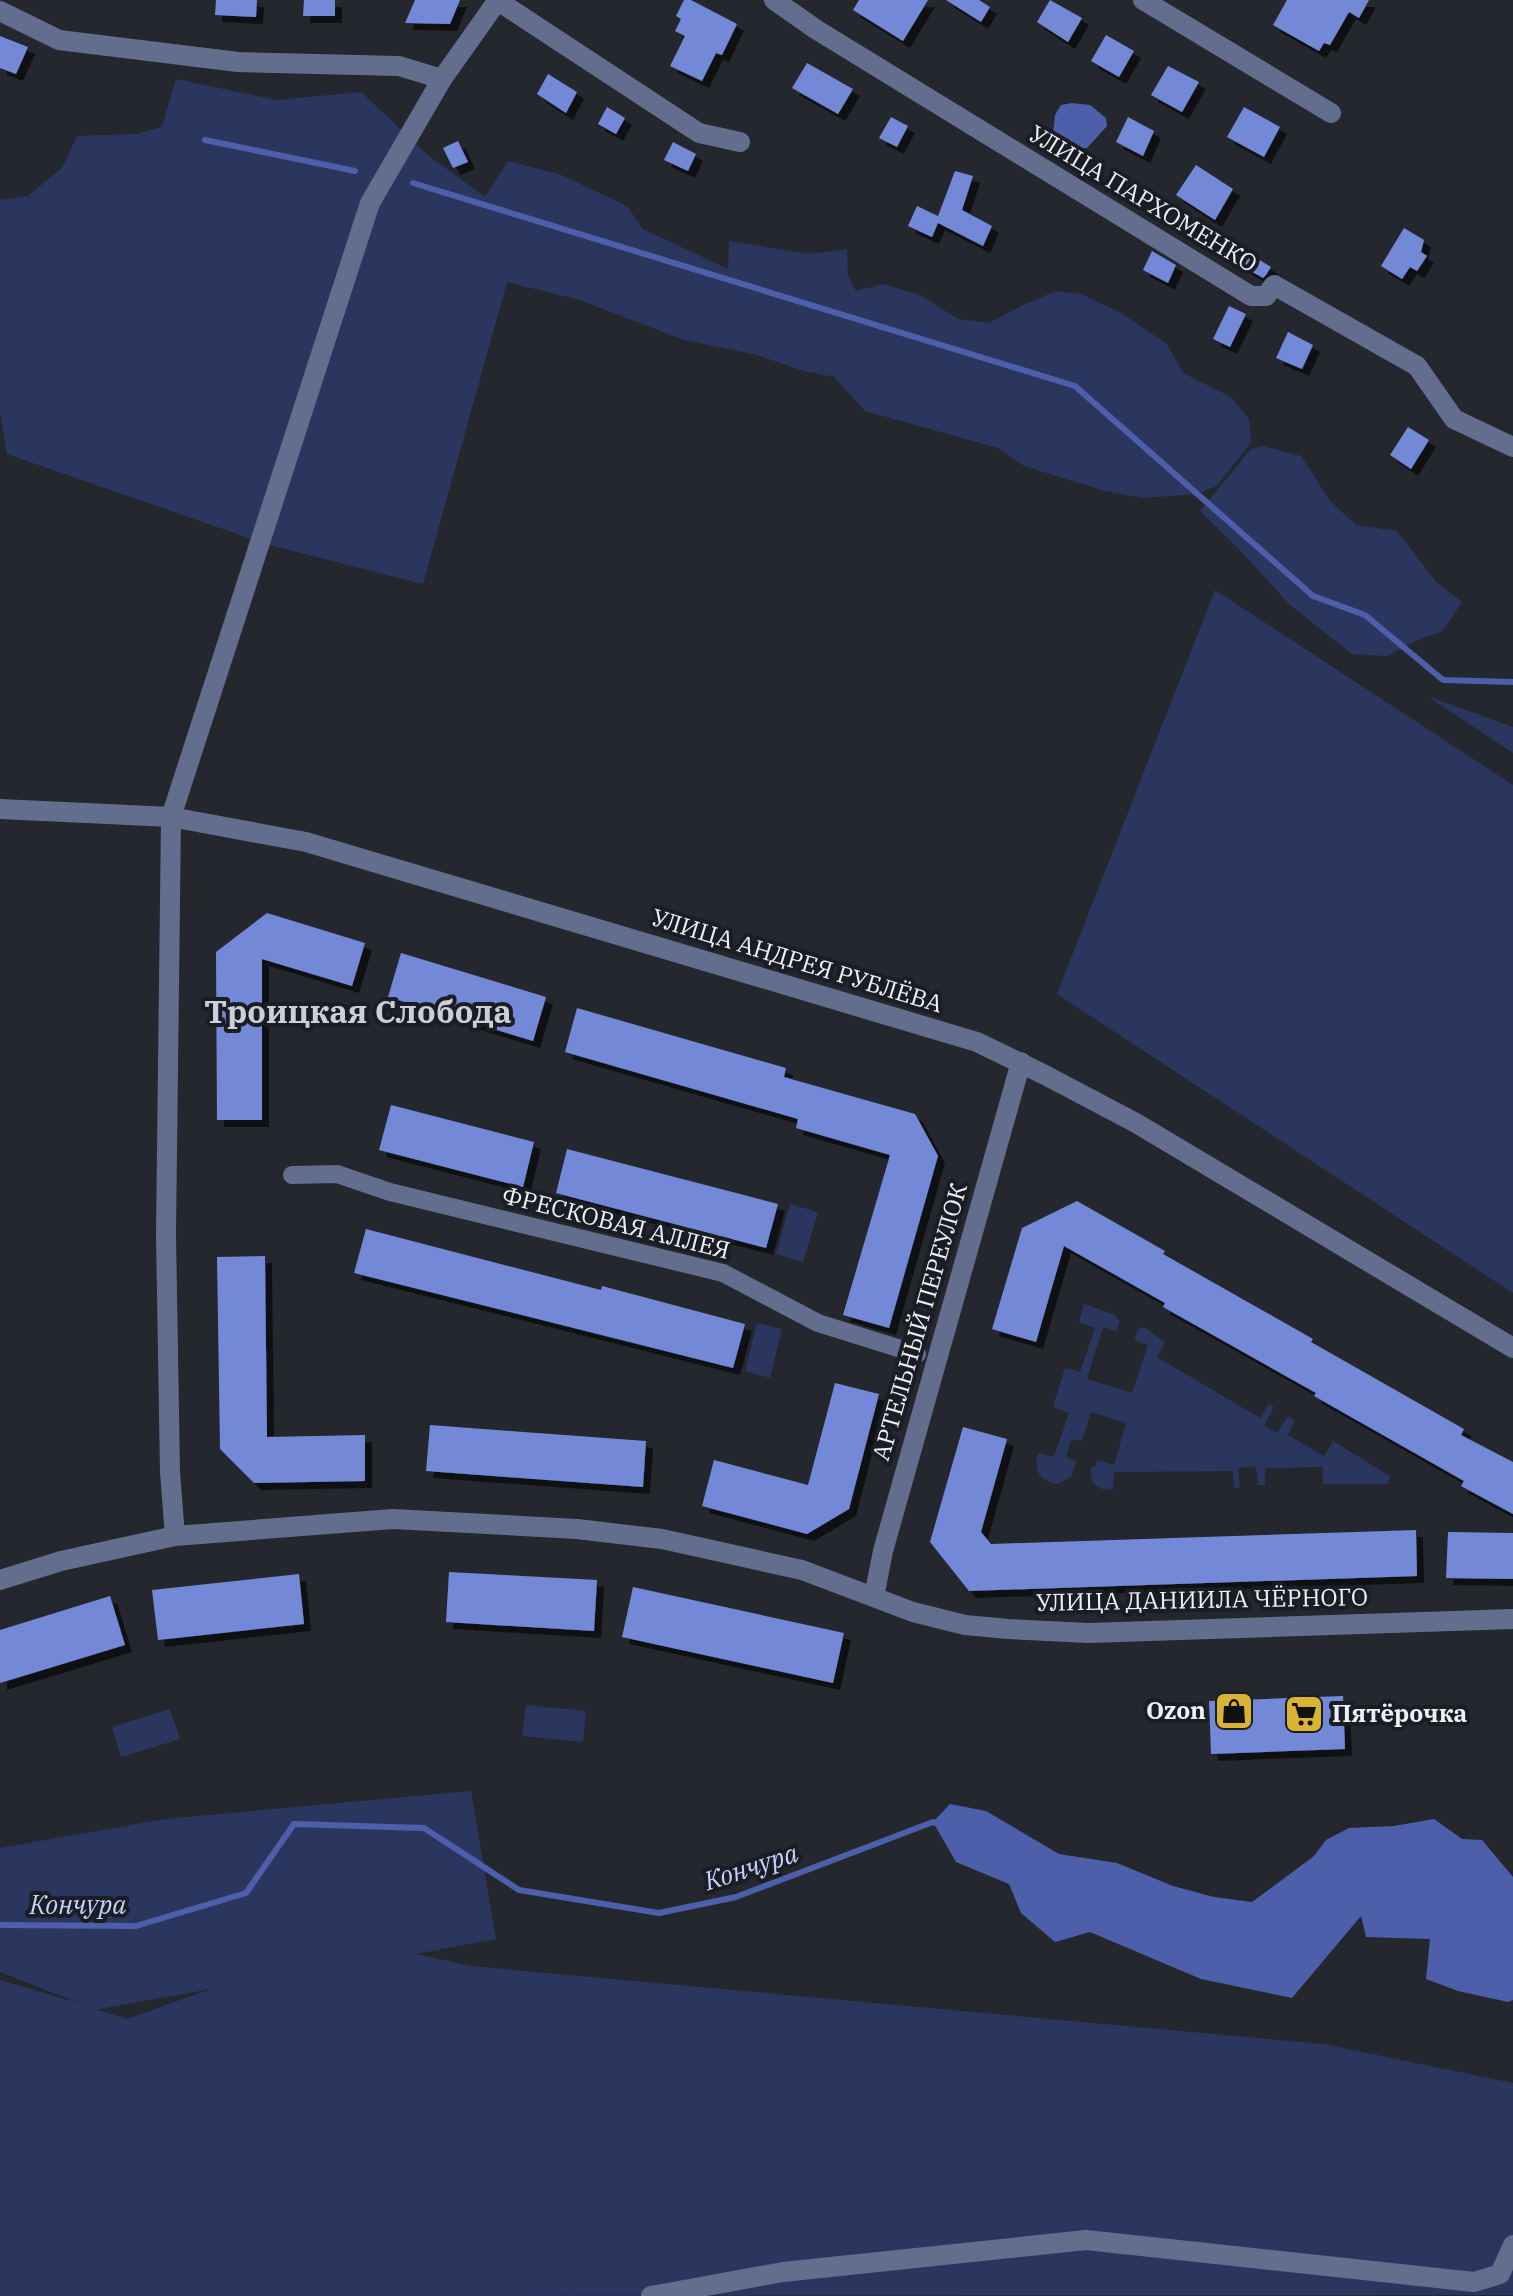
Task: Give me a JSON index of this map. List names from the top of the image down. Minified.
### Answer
{"streets":{"street":["УЛИЦА ПАРХОМЕНКО","УЛИЦА АНДРЕЯ РУБЛЁВА","ФРЕСКОВАЯ АЛЛЕЯ","АРТЕЛЬНЫЙ ПЕРЕУЛОК","УЛИЦА ДАНИИЛА ЧЁРНОГО"]},"crossings":[["УЛИЦА АНДРЕЯ РУБЛЁВА","АРТЕЛЬНЫЙ ПЕРЕУЛОК"],["АРТЕЛЬНЫЙ ПЕРЕУЛОК","УЛИЦА ДАНИИЛА ЧЁРНОГО"]],"districts":["Троицкая Слобода"],"water":["Кончура"],"places":{"shop":["Ozon"],"supermarket":["Пятёрочка"]}}
